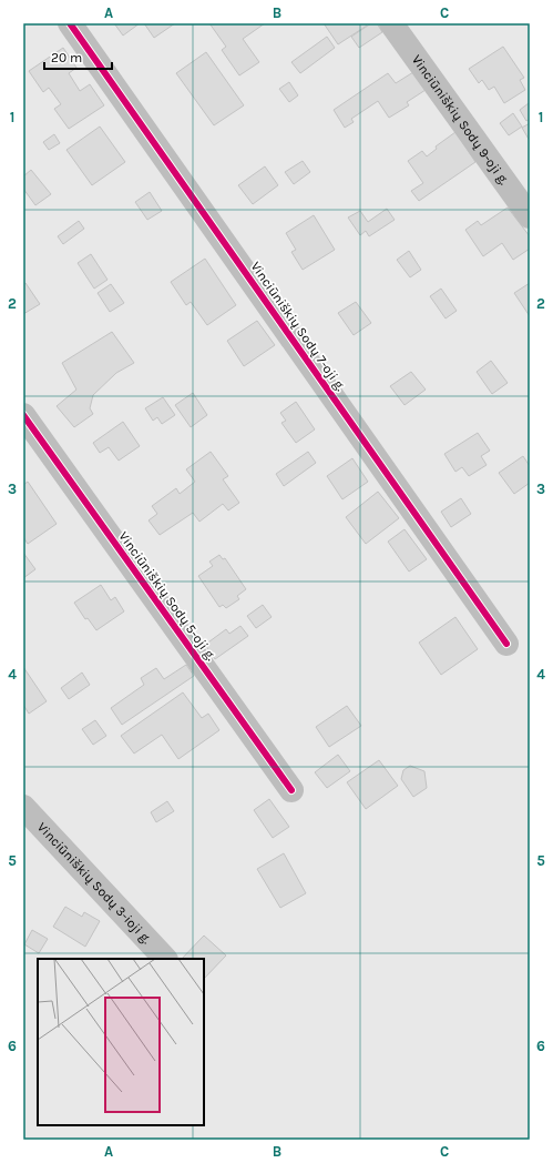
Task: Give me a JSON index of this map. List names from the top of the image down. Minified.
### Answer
{"streets":{"street":["Vinciūniškių Sodų 9-oji g.","Vinciūniškių Sodų 7-oji g.","Vinciūniškių Sodų 5-oji g.","Vinciūniškių Sodų 3-ioji g."]},"scale_bar":"20 m","grid":{"columns":["A","B","C"],"rows":["1","2","3","4","5","6"]}}
